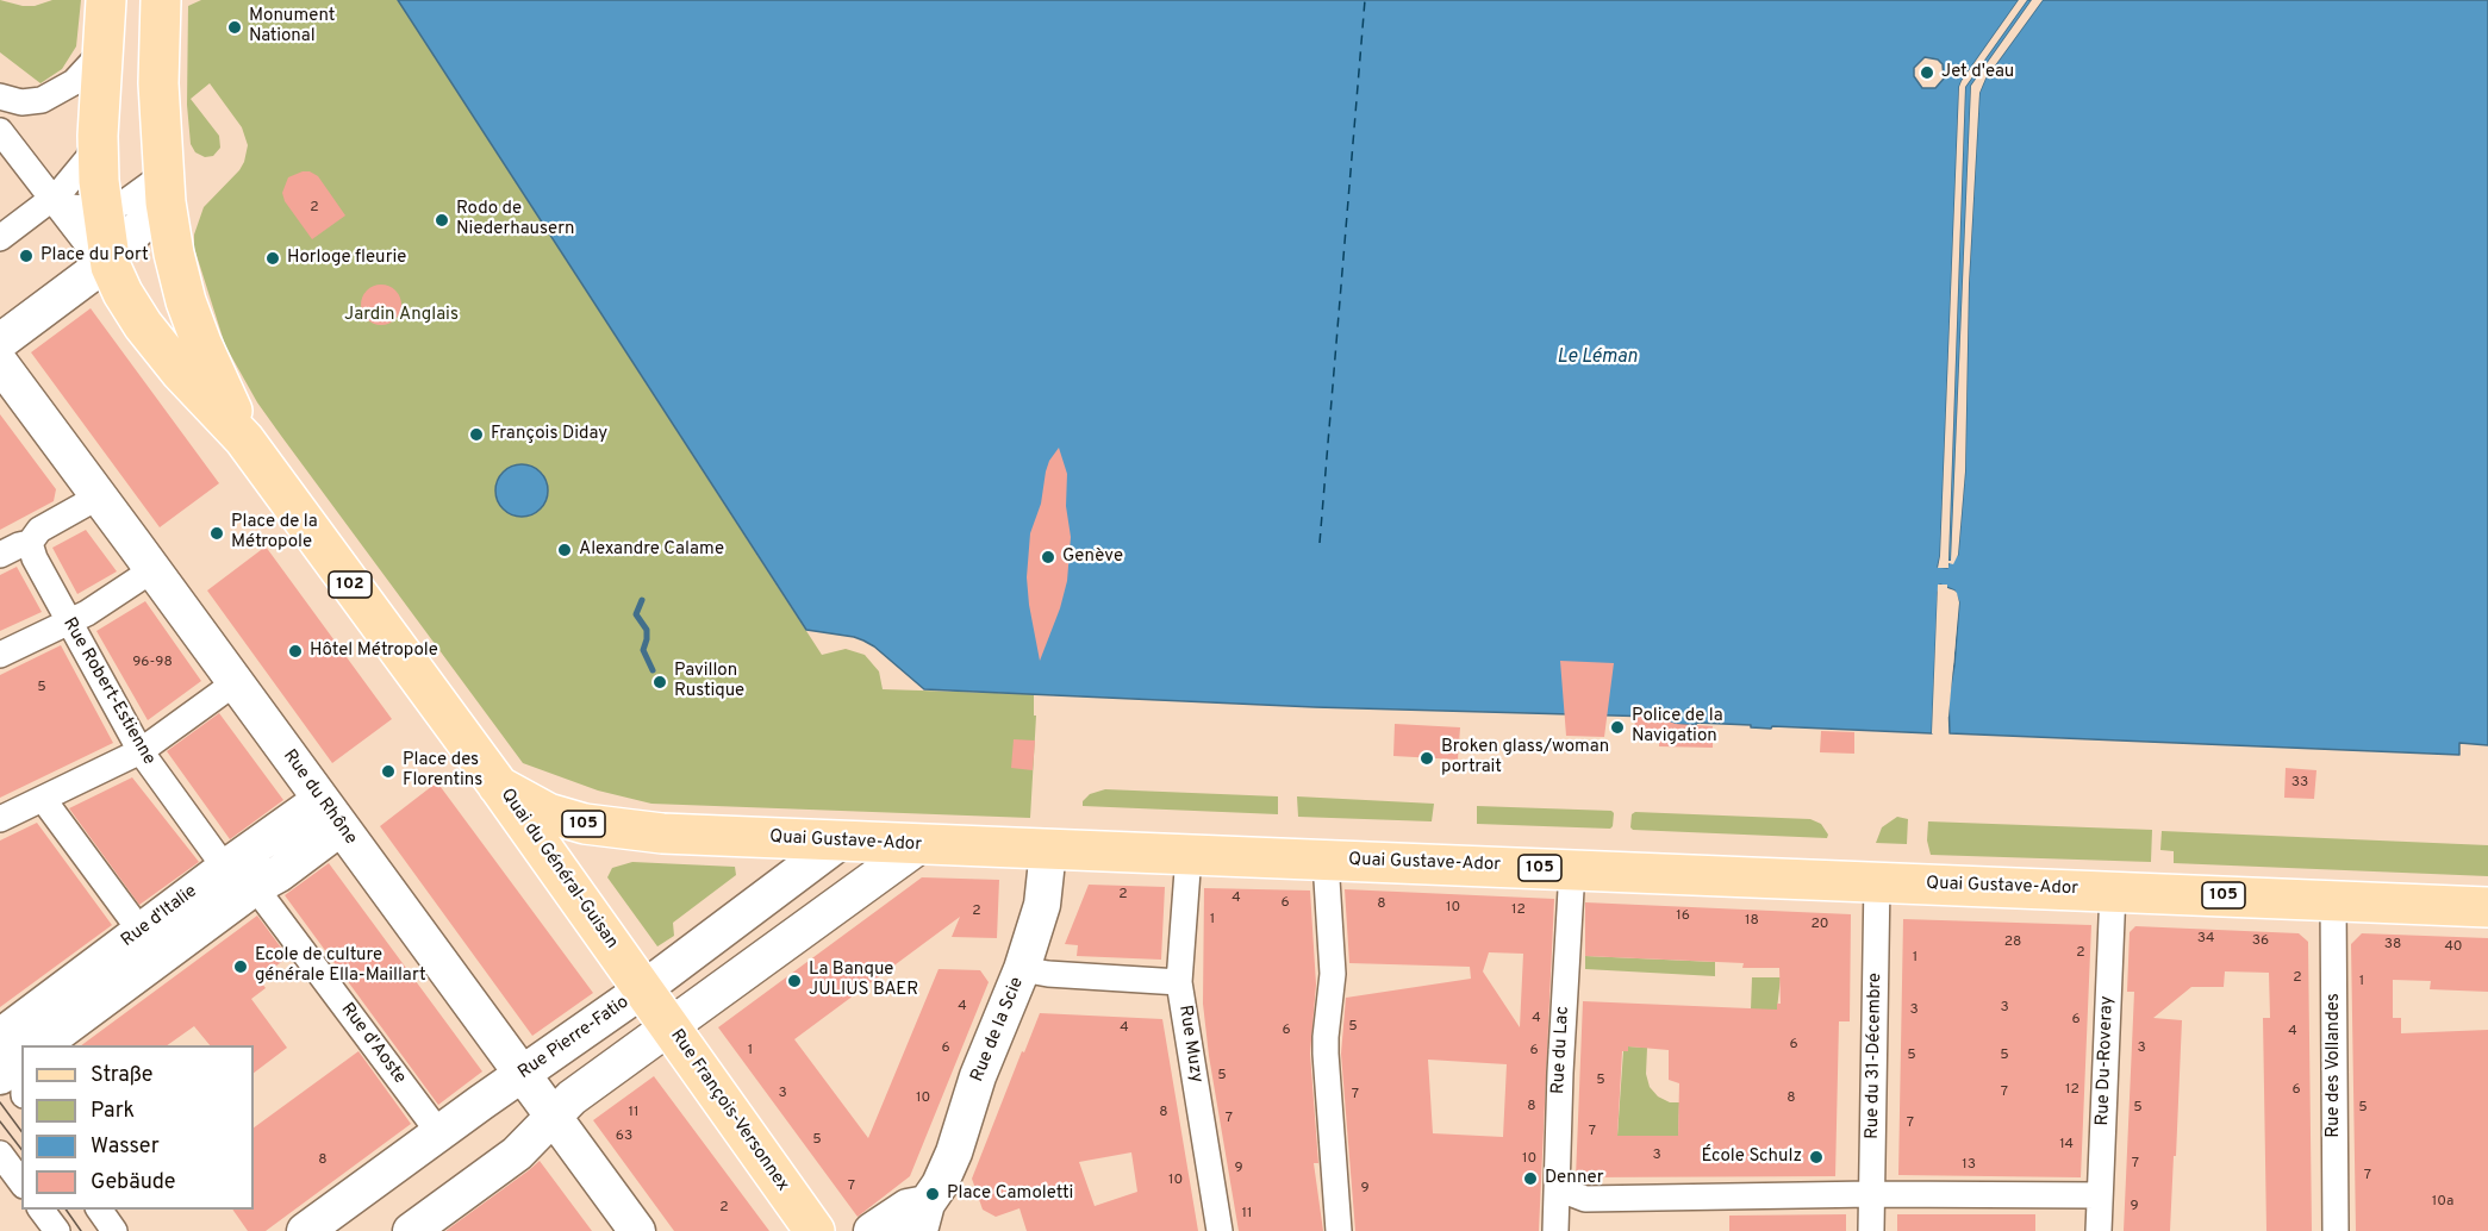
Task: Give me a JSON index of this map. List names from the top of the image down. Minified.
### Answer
{"streets":{"main road":["102","105","Quai Gustave-Ador","Quai du Général-Guisan","Rue François-Versonnex"],"street":["Rue Robert-Estienne","Rue du Rhône","Rue d'Italie","Rue de la Scie","Rue Pierre-Fatio","Rue d'Aoste","Rue Muzy","Rue du Lac","Rue du 31-Décembre","Rue Du-Roveray","Rue des Vollandes"]},"crossings":[["Rue Robert-Estienne","Rue d'Italie"],["Rue du Rhône","Rue d'Italie"],["Rue du Rhône","Rue Pierre-Fatio"],["Quai Gustave-Ador","Quai du Général-Guisan"],["Quai Gustave-Ador","Rue de la Scie"],["Quai Gustave-Ador","Rue Pierre-Fatio"],["Quai Gustave-Ador","Rue Muzy"],["Quai Gustave-Ador","Rue du Lac"],["Quai Gustave-Ador","Rue du 31-Décembre"],["Quai Gustave-Ador","Rue Du-Roveray"],["Quai Gustave-Ador","Rue des Vollandes"],["Quai du Général-Guisan","Rue Pierre-Fatio"],["Quai du Général-Guisan","Rue François-Versonnex"],["Rue d'Italie","Rue d'Aoste"],["Rue Pierre-Fatio","Rue d'Aoste"],["Rue Pierre-Fatio","Rue François-Versonnex"]],"water":["Le Léman"],"parks":["Jardin Anglais"],"places":["Monument National","Jet d'eau","Rodo de Niederhausern","Place du Port","Horloge fleurie","François Diday","Place de la Métropole","Alexandre Calame","Genève","Hôtel Métropole","Pavillon Rustique","Police de la Navigation","Broken glass/woman portrait","Place des Florentins","Ecole de culture générale Ella-Maillart","La Banque JULIUS BAER","École Schulz","Denner","Place Camoletti"],"house_numbers":["2","96-98","5","33","2","4","6","8","10","12","2","16","1","18","20","34","36","28","38","40","2","1","2","1","4","3","3","4","6","5","4","6","4","6","6","3","1","6","5","5","5","5","12","6","7","3","7","10","8","8","5","5","11","8","7","7","7","63","5","14","3","10","8","7","13","9","7","10","7","9","10a","9","2","11"],"legend":["Straße","Park","Wasser","Gebäude"]}
